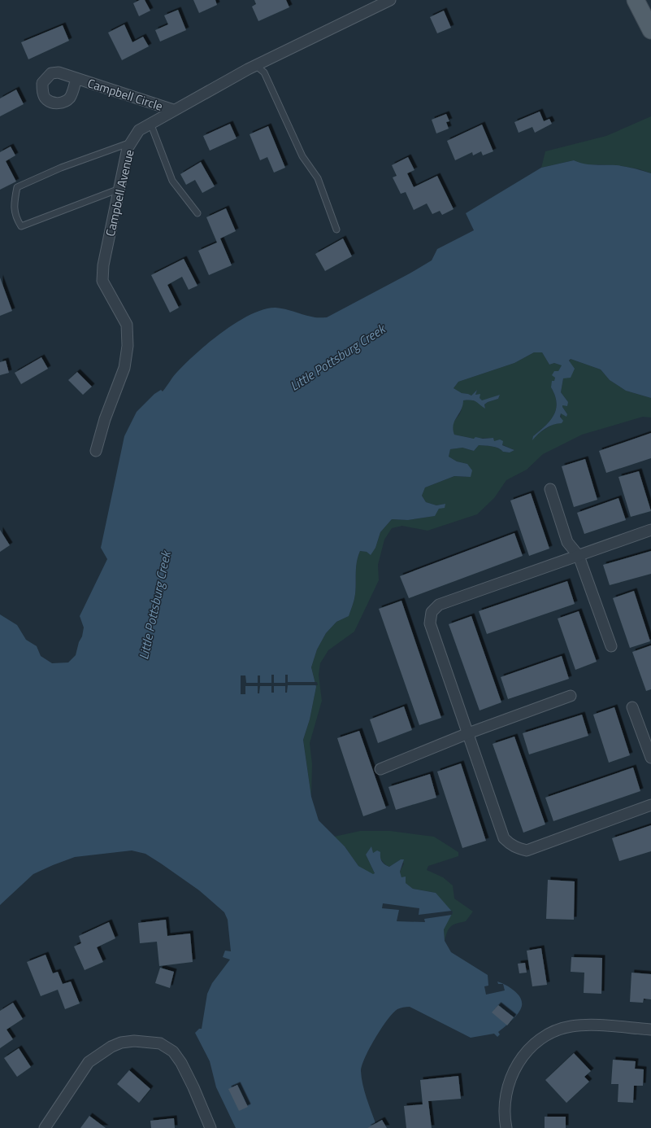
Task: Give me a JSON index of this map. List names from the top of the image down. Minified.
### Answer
{"streets":{"street":["Campbell Circle","Campbell Avenue"]},"crossings":[["Campbell Circle","Campbell Avenue"]],"water":["Little Pottsburg Creek"]}
